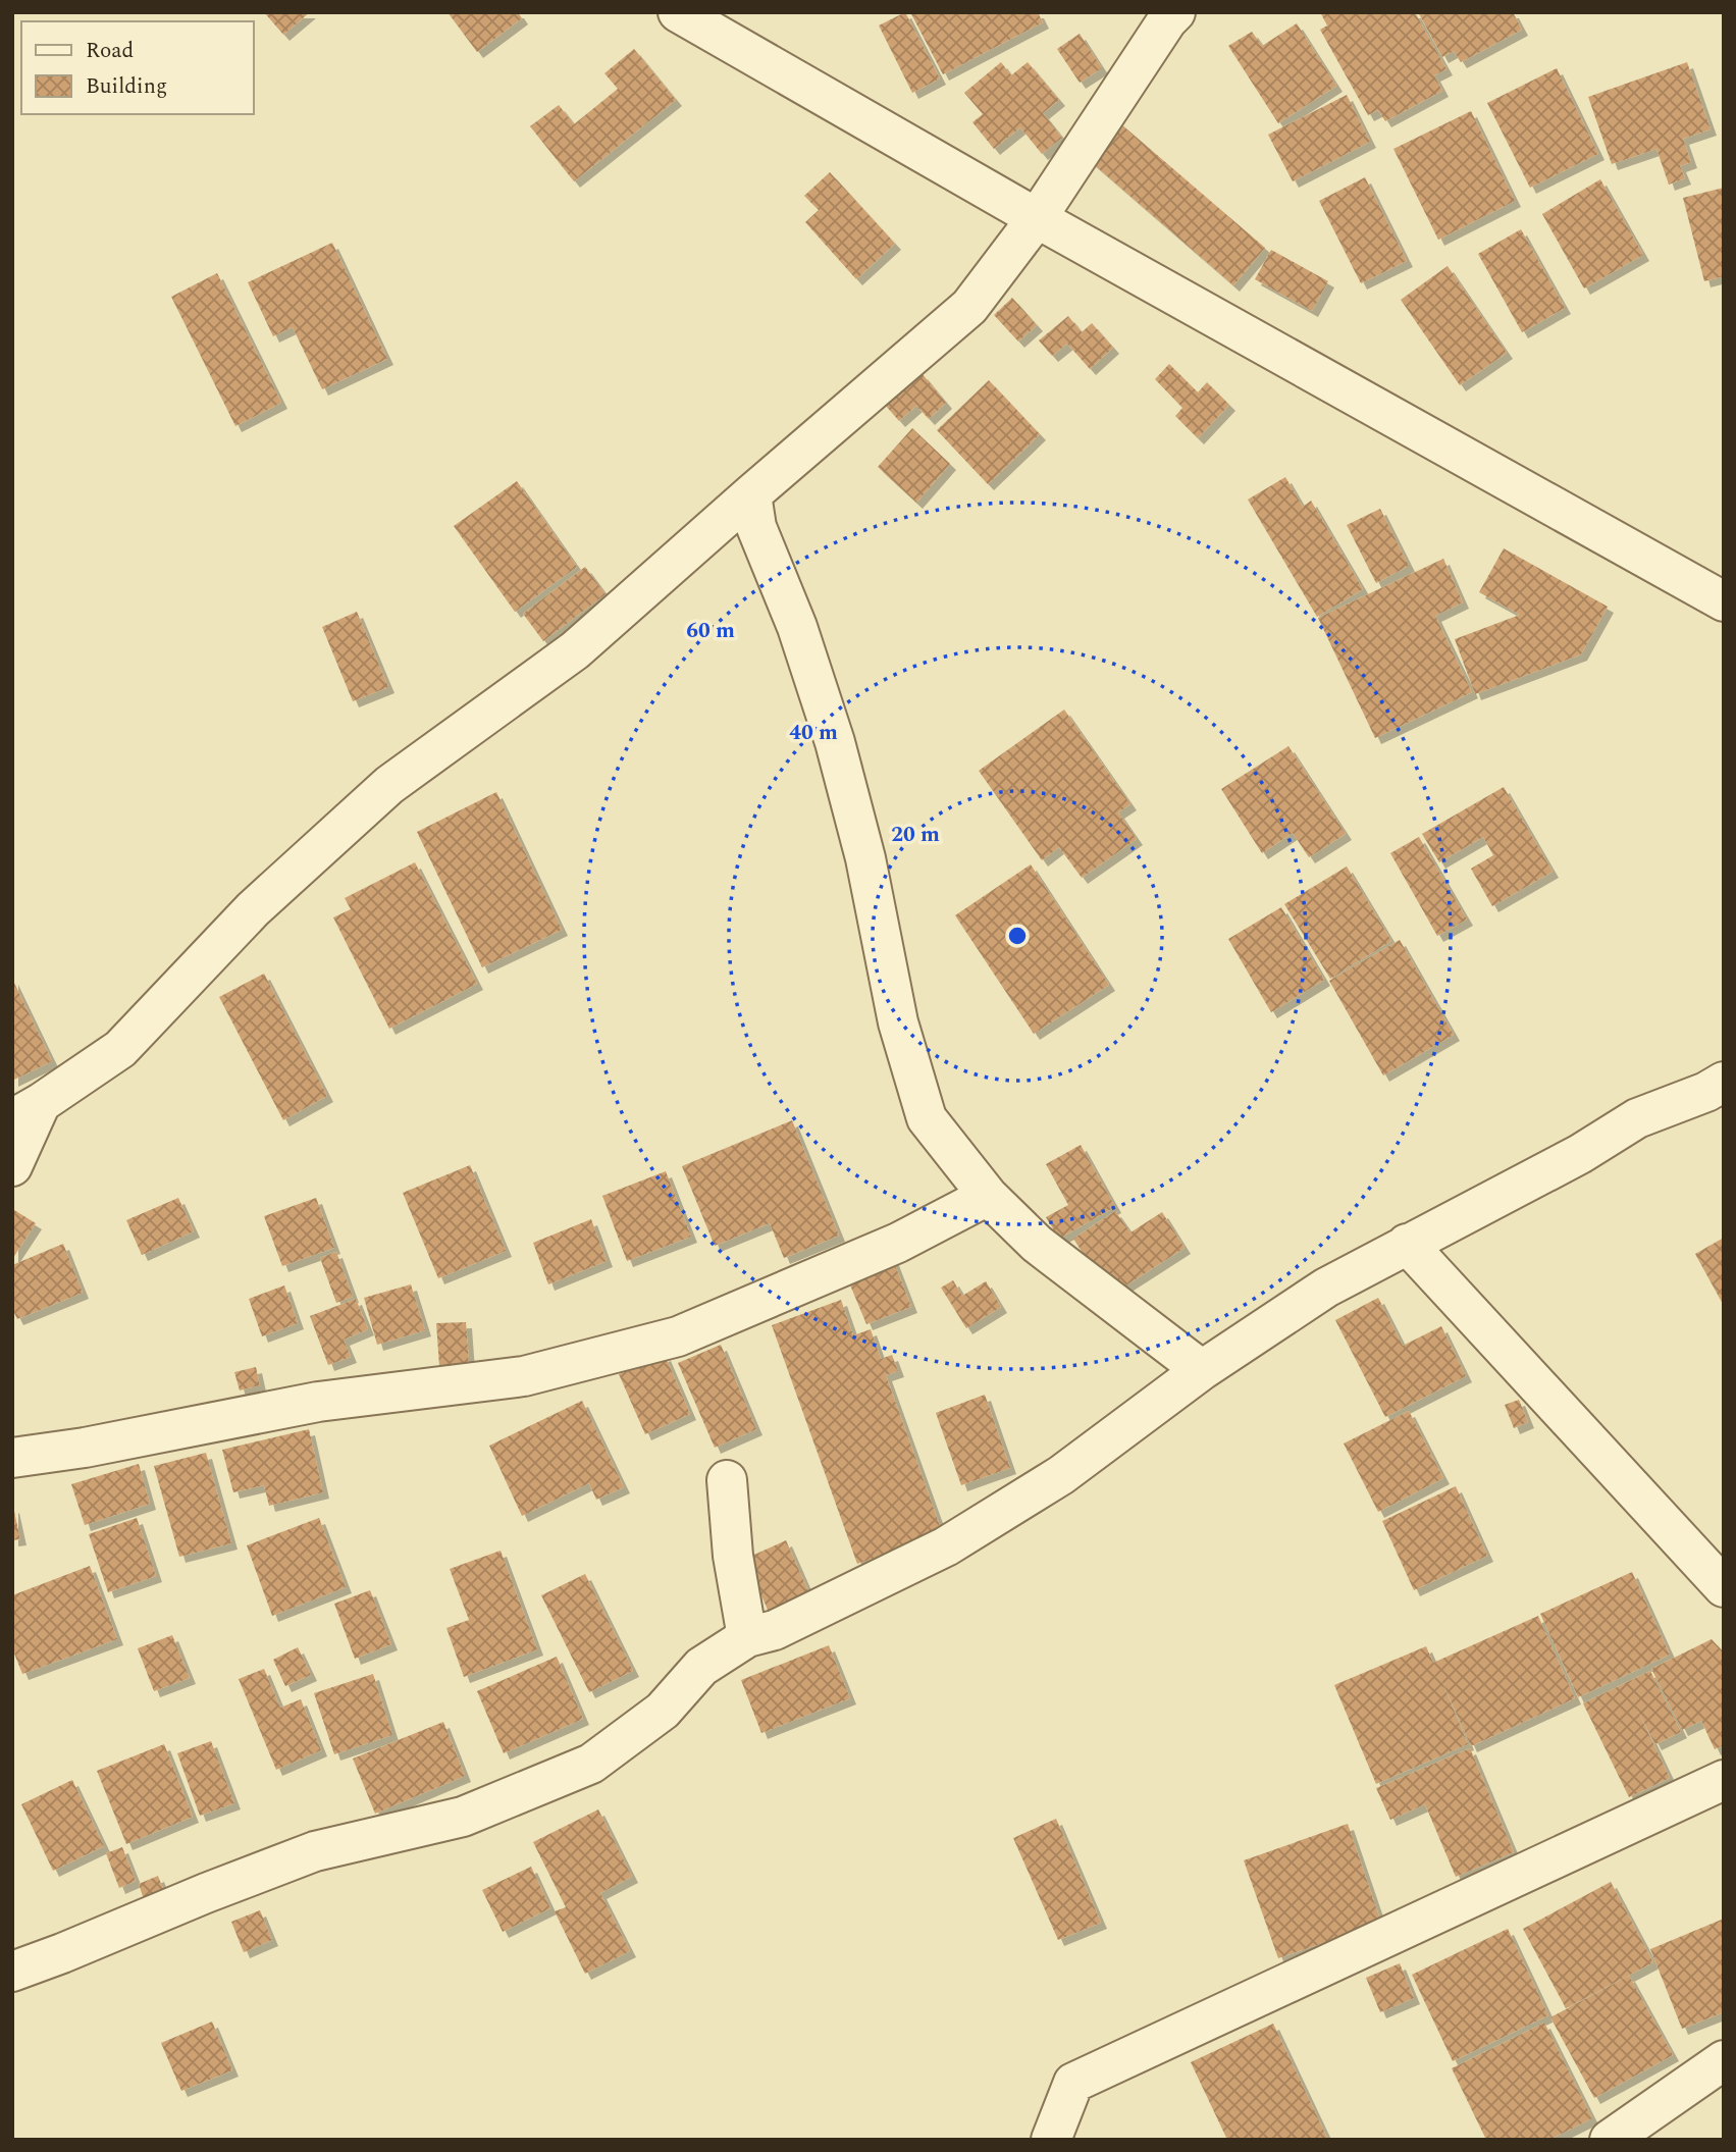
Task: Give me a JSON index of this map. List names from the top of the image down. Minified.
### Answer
{"legend":["Road","Building"],"rings":["60 m","40 m","20 m"]}
